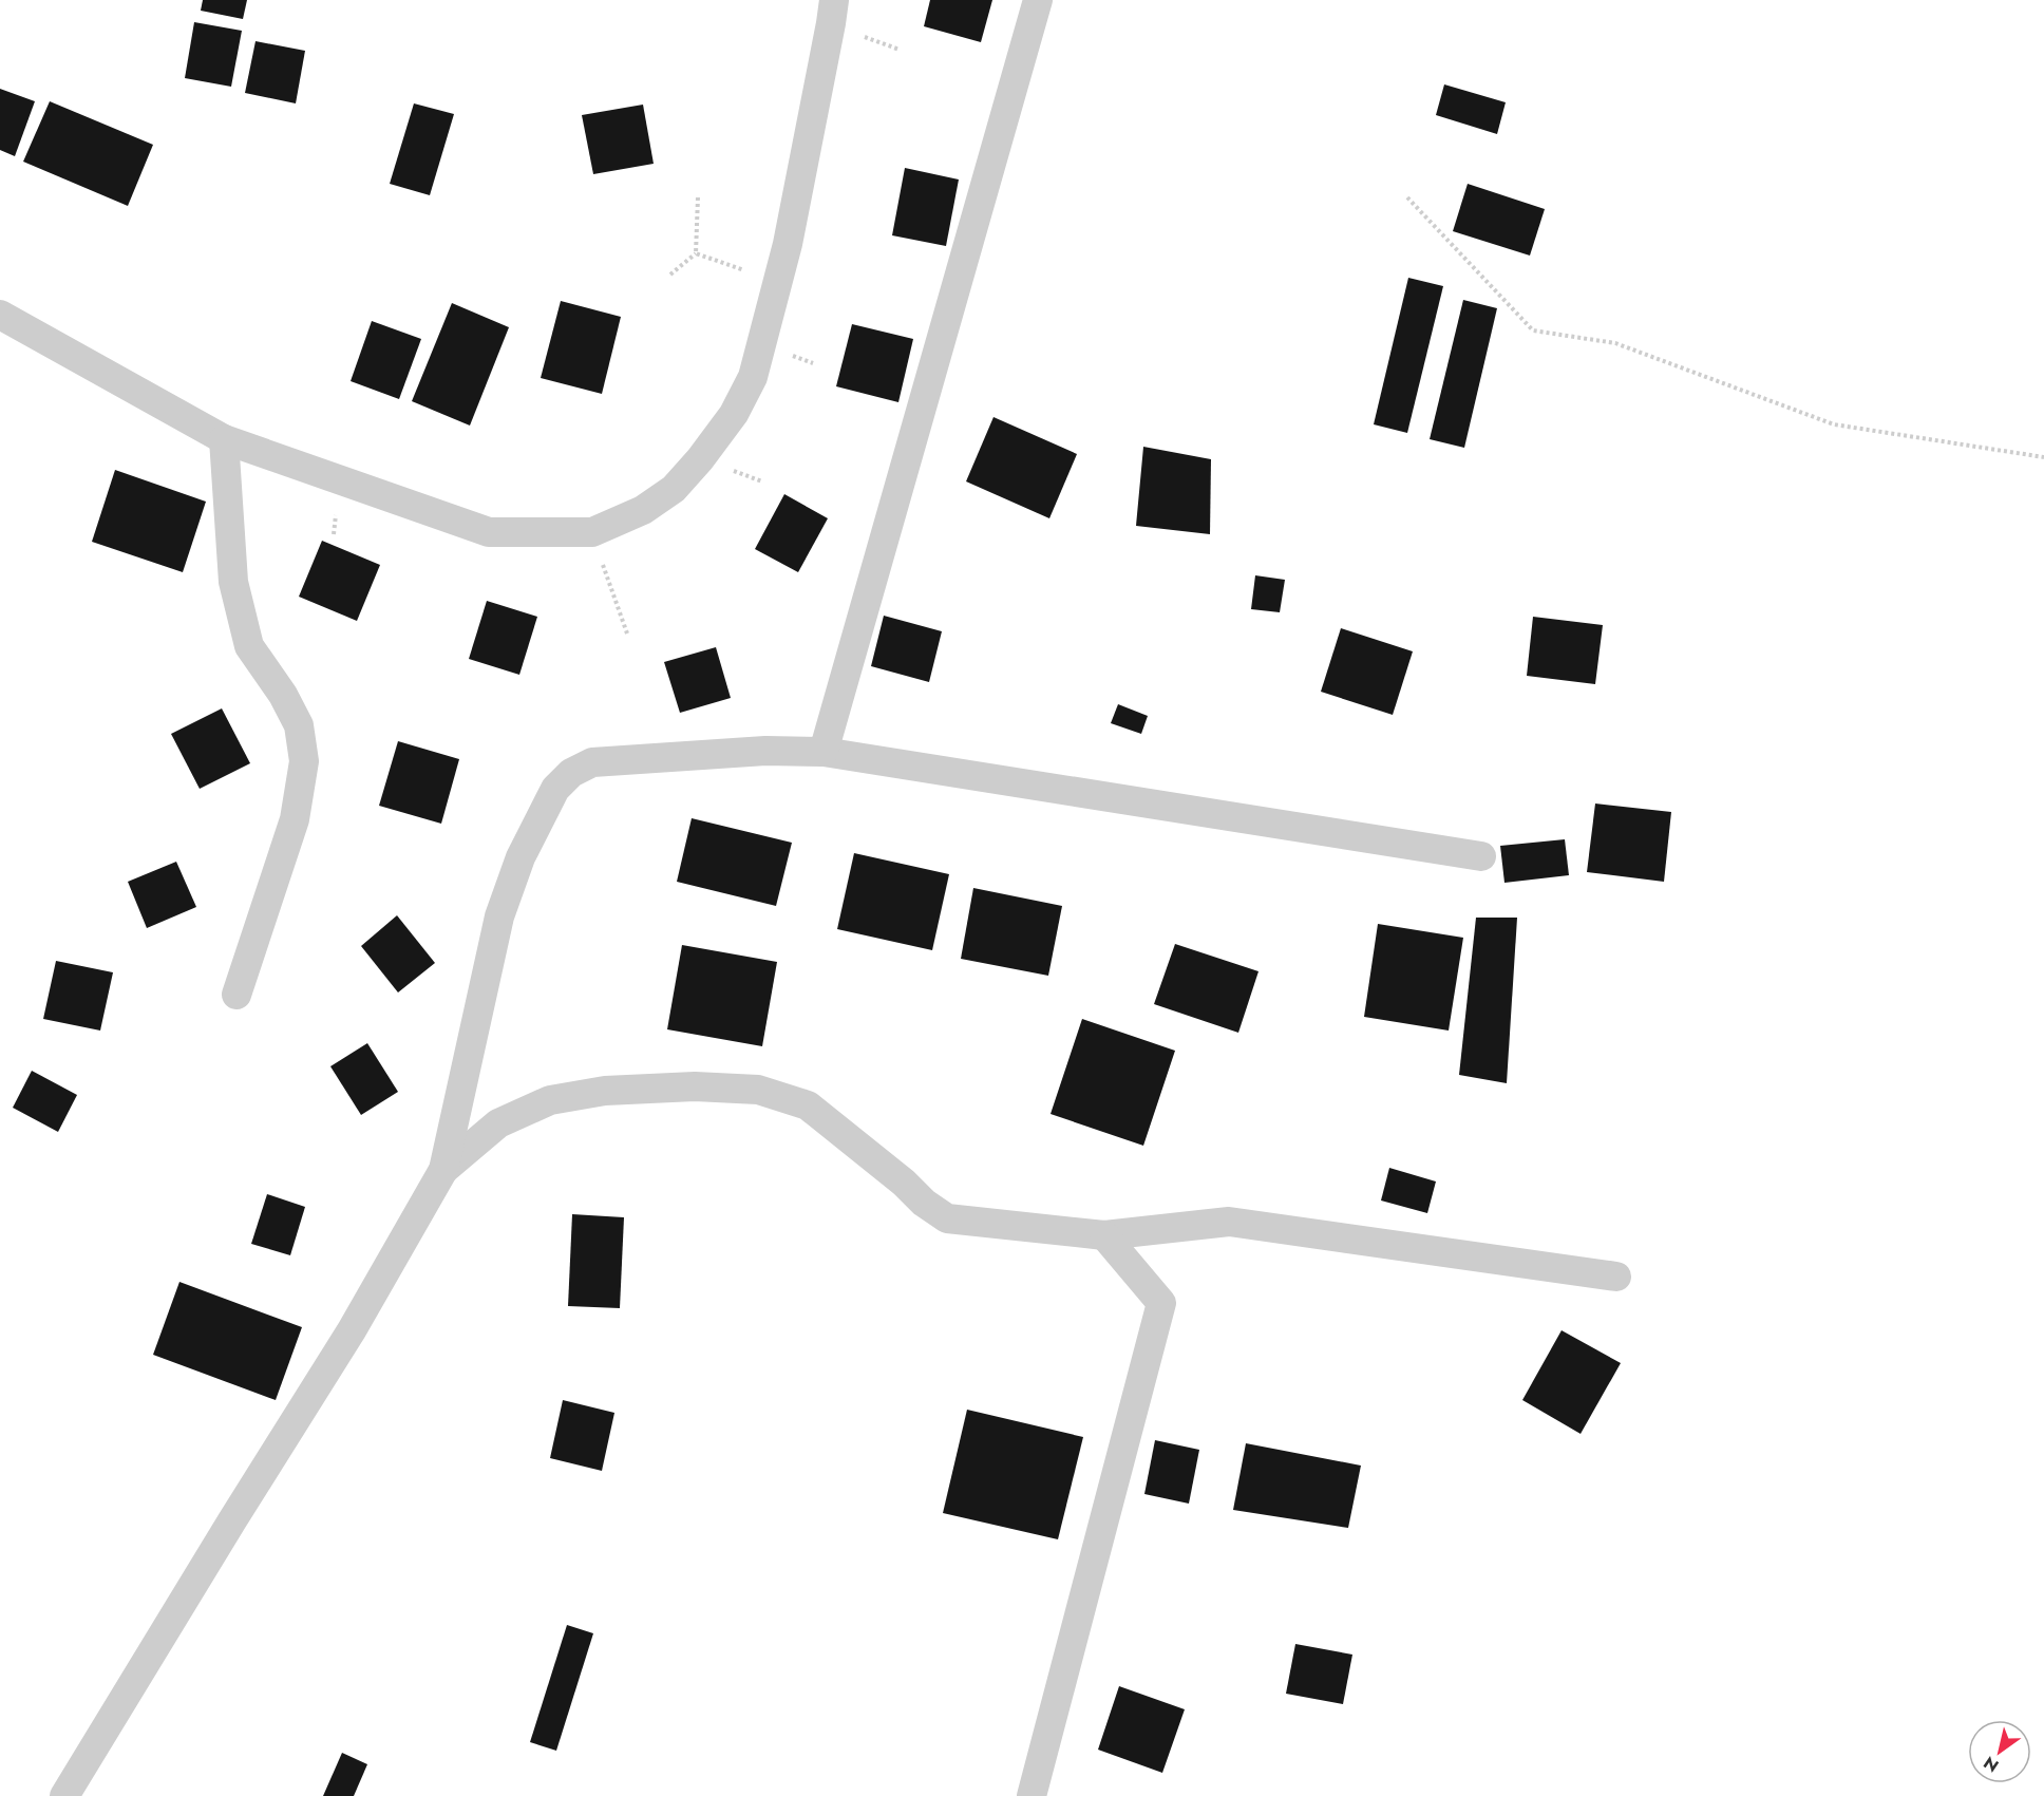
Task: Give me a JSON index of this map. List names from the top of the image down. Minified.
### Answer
{"north":"bottom left"}
